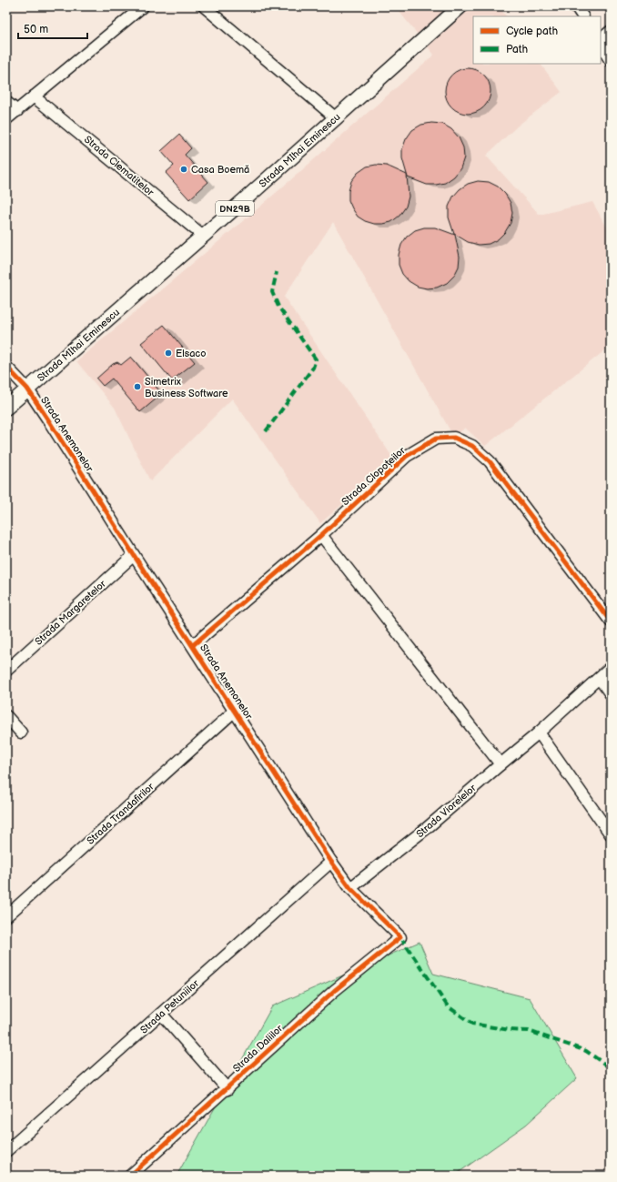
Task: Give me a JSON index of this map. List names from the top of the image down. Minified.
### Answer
{"streets":{"main road":["Strada MIhai Eminescu","DN29B"],"street":["Strada Clematitelor","Strada Anemonelor","Strada Clopoțeilor","Strada Margaretelor","Strada Viorelelor","Strada Trandafirilor","Strada Petuniilor","Strada Daliilor"]},"crossings":[["Strada MIhai Eminescu","Strada Clematitelor"],["Strada MIhai Eminescu","Strada Anemonelor"],["Strada Anemonelor","Strada Clopoțeilor"],["Strada Anemonelor","Strada Margaretelor"],["Strada Anemonelor","Strada Viorelelor"],["Strada Anemonelor","Strada Trandafirilor"],["Strada Anemonelor","Strada Petuniilor"],["Strada Anemonelor","Strada Daliilor"]],"places":["Casa Boemă","Elsaco","Simetrix Business Software"],"legend":["Cycle path","Path"],"scale_bar":"50 m"}
